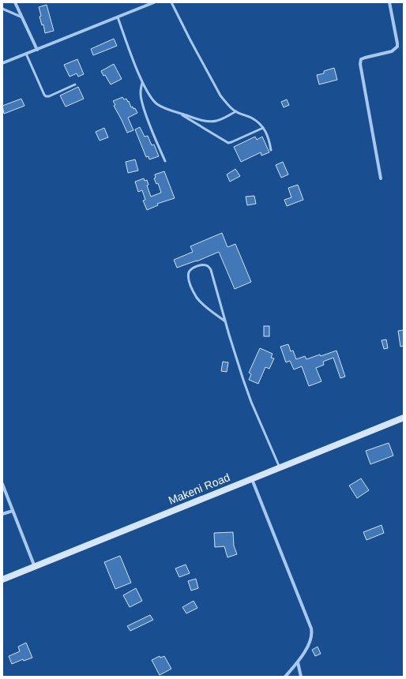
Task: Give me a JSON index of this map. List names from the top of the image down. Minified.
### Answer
{"streets":{"main road":["Makeni Road"]}}
